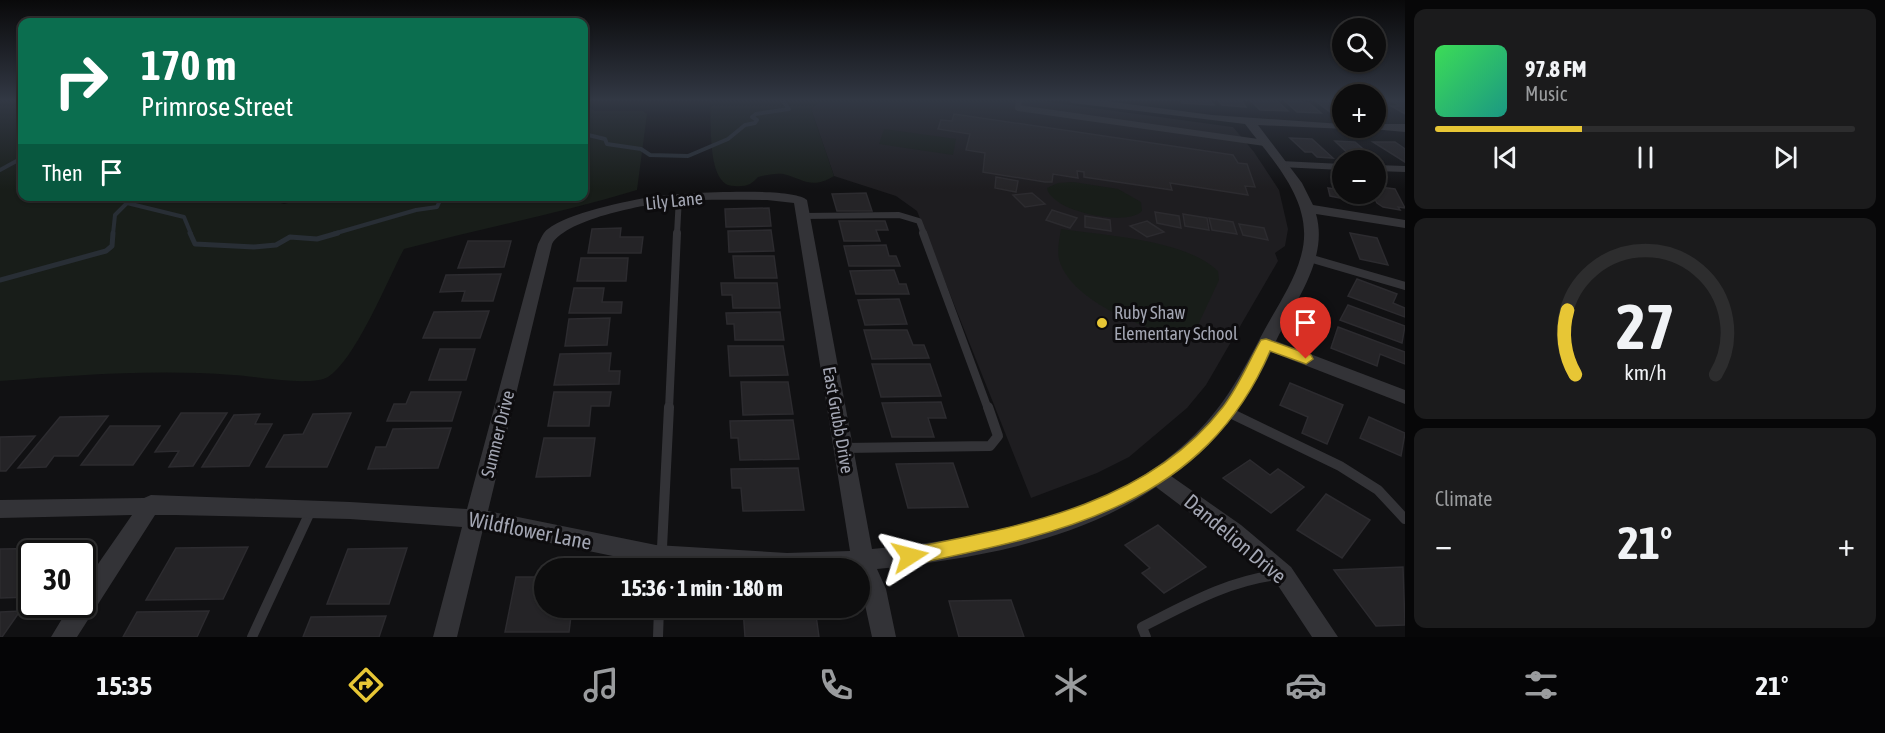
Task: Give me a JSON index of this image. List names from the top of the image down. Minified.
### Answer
{"streets":{"street":["Lily Lane","East Grubb Drive","Sumner Drive","Wildflower Lane","Dandelion Drive"]},"crossings":[["Lily Lane","East Grubb Drive"],["Lily Lane","Sumner Drive"],["Sumner Drive","Wildflower Lane"],["Wildflower Lane","Dandelion Drive"]],"places":["Ruby Shaw Elementary School"],"page":{"map_buttons":["+","−"],"turn":["170 m","Primrose Street"],"song":["97.8 FM","Music"],"then":"Then","tile":"Climate","heat":["−","21°","+"],"limit":"30","trip":"15:36 · 1 min · 180 m","tabs":["15:35","21°"],"gauge":["27","km/h"]}}
